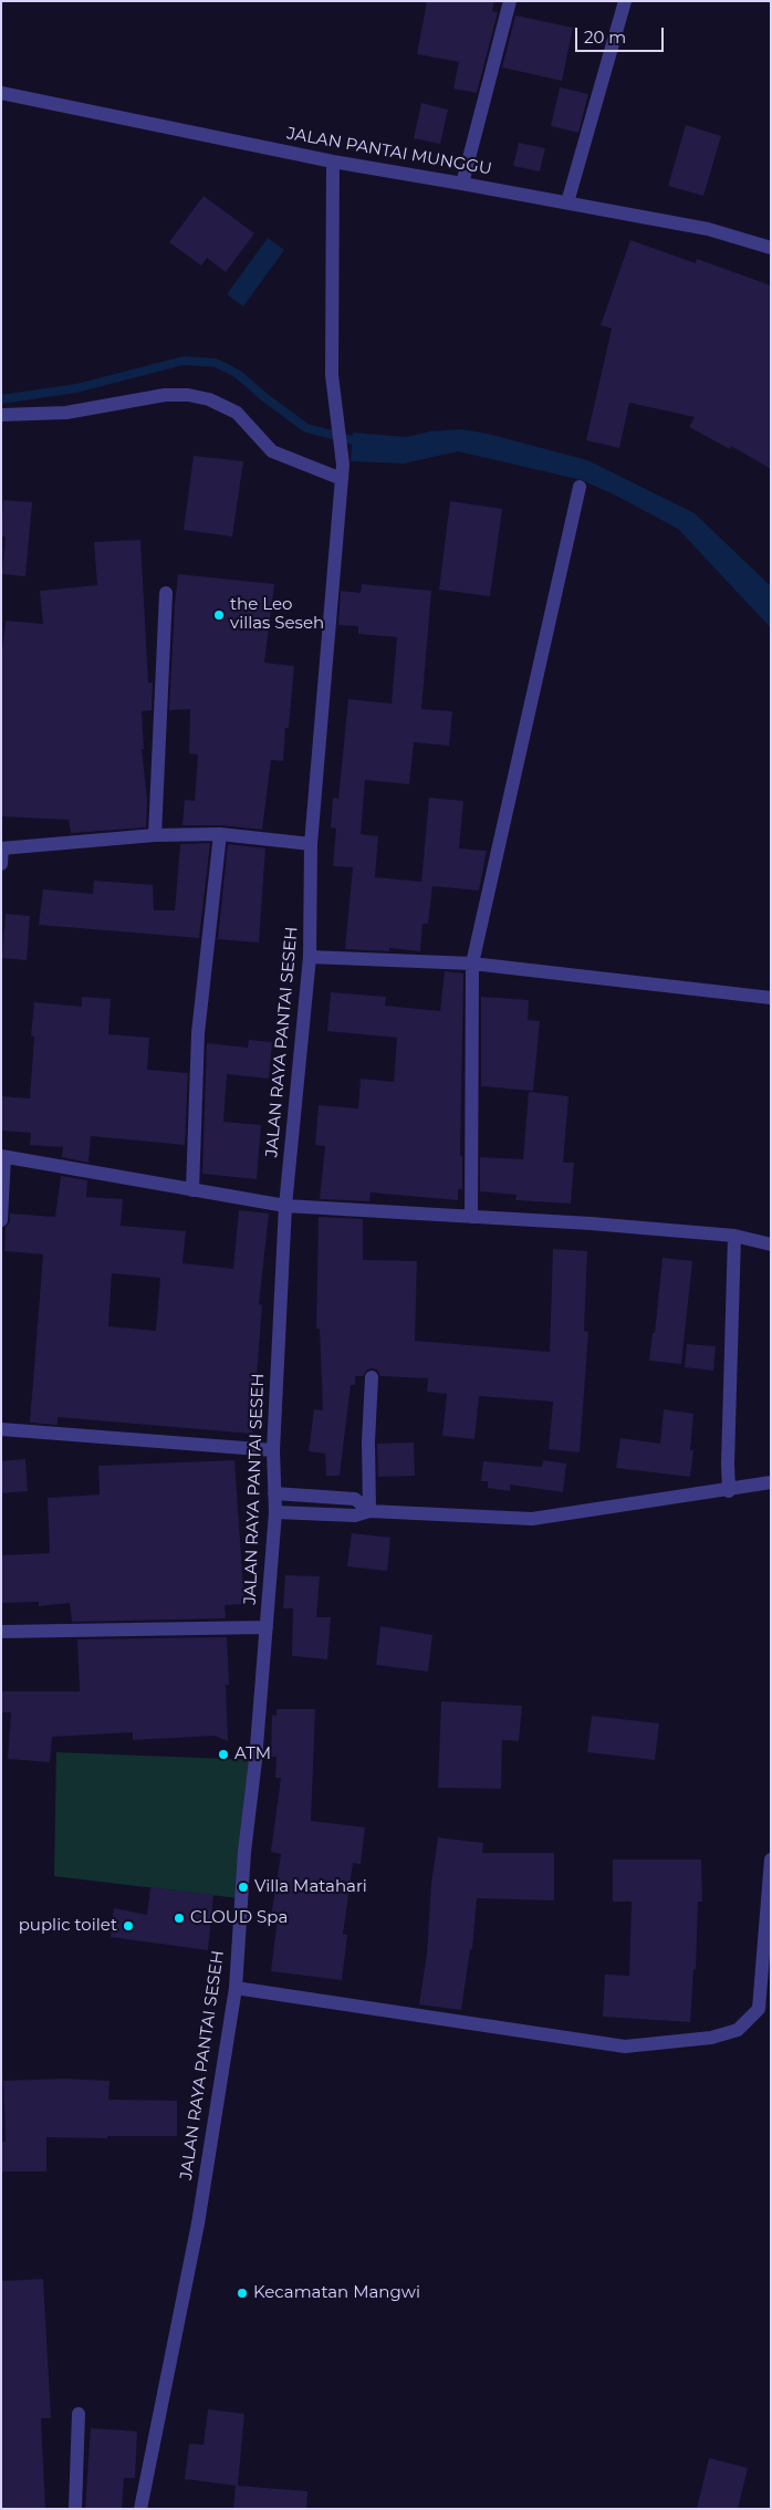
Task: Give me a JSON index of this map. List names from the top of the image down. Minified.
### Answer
{"streets":{"street":["JALAN PANTAI MUNGGU","JALAN RAYA PANTAI SESEH"]},"crossings":[["JALAN PANTAI MUNGGU","JALAN RAYA PANTAI SESEH"]],"places":["the Leo villas Seseh","ATM","Villa Matahari","CLOUD Spa","puplic toilet","Kecamatan Mangwi"],"scale_bar":"20 m"}
